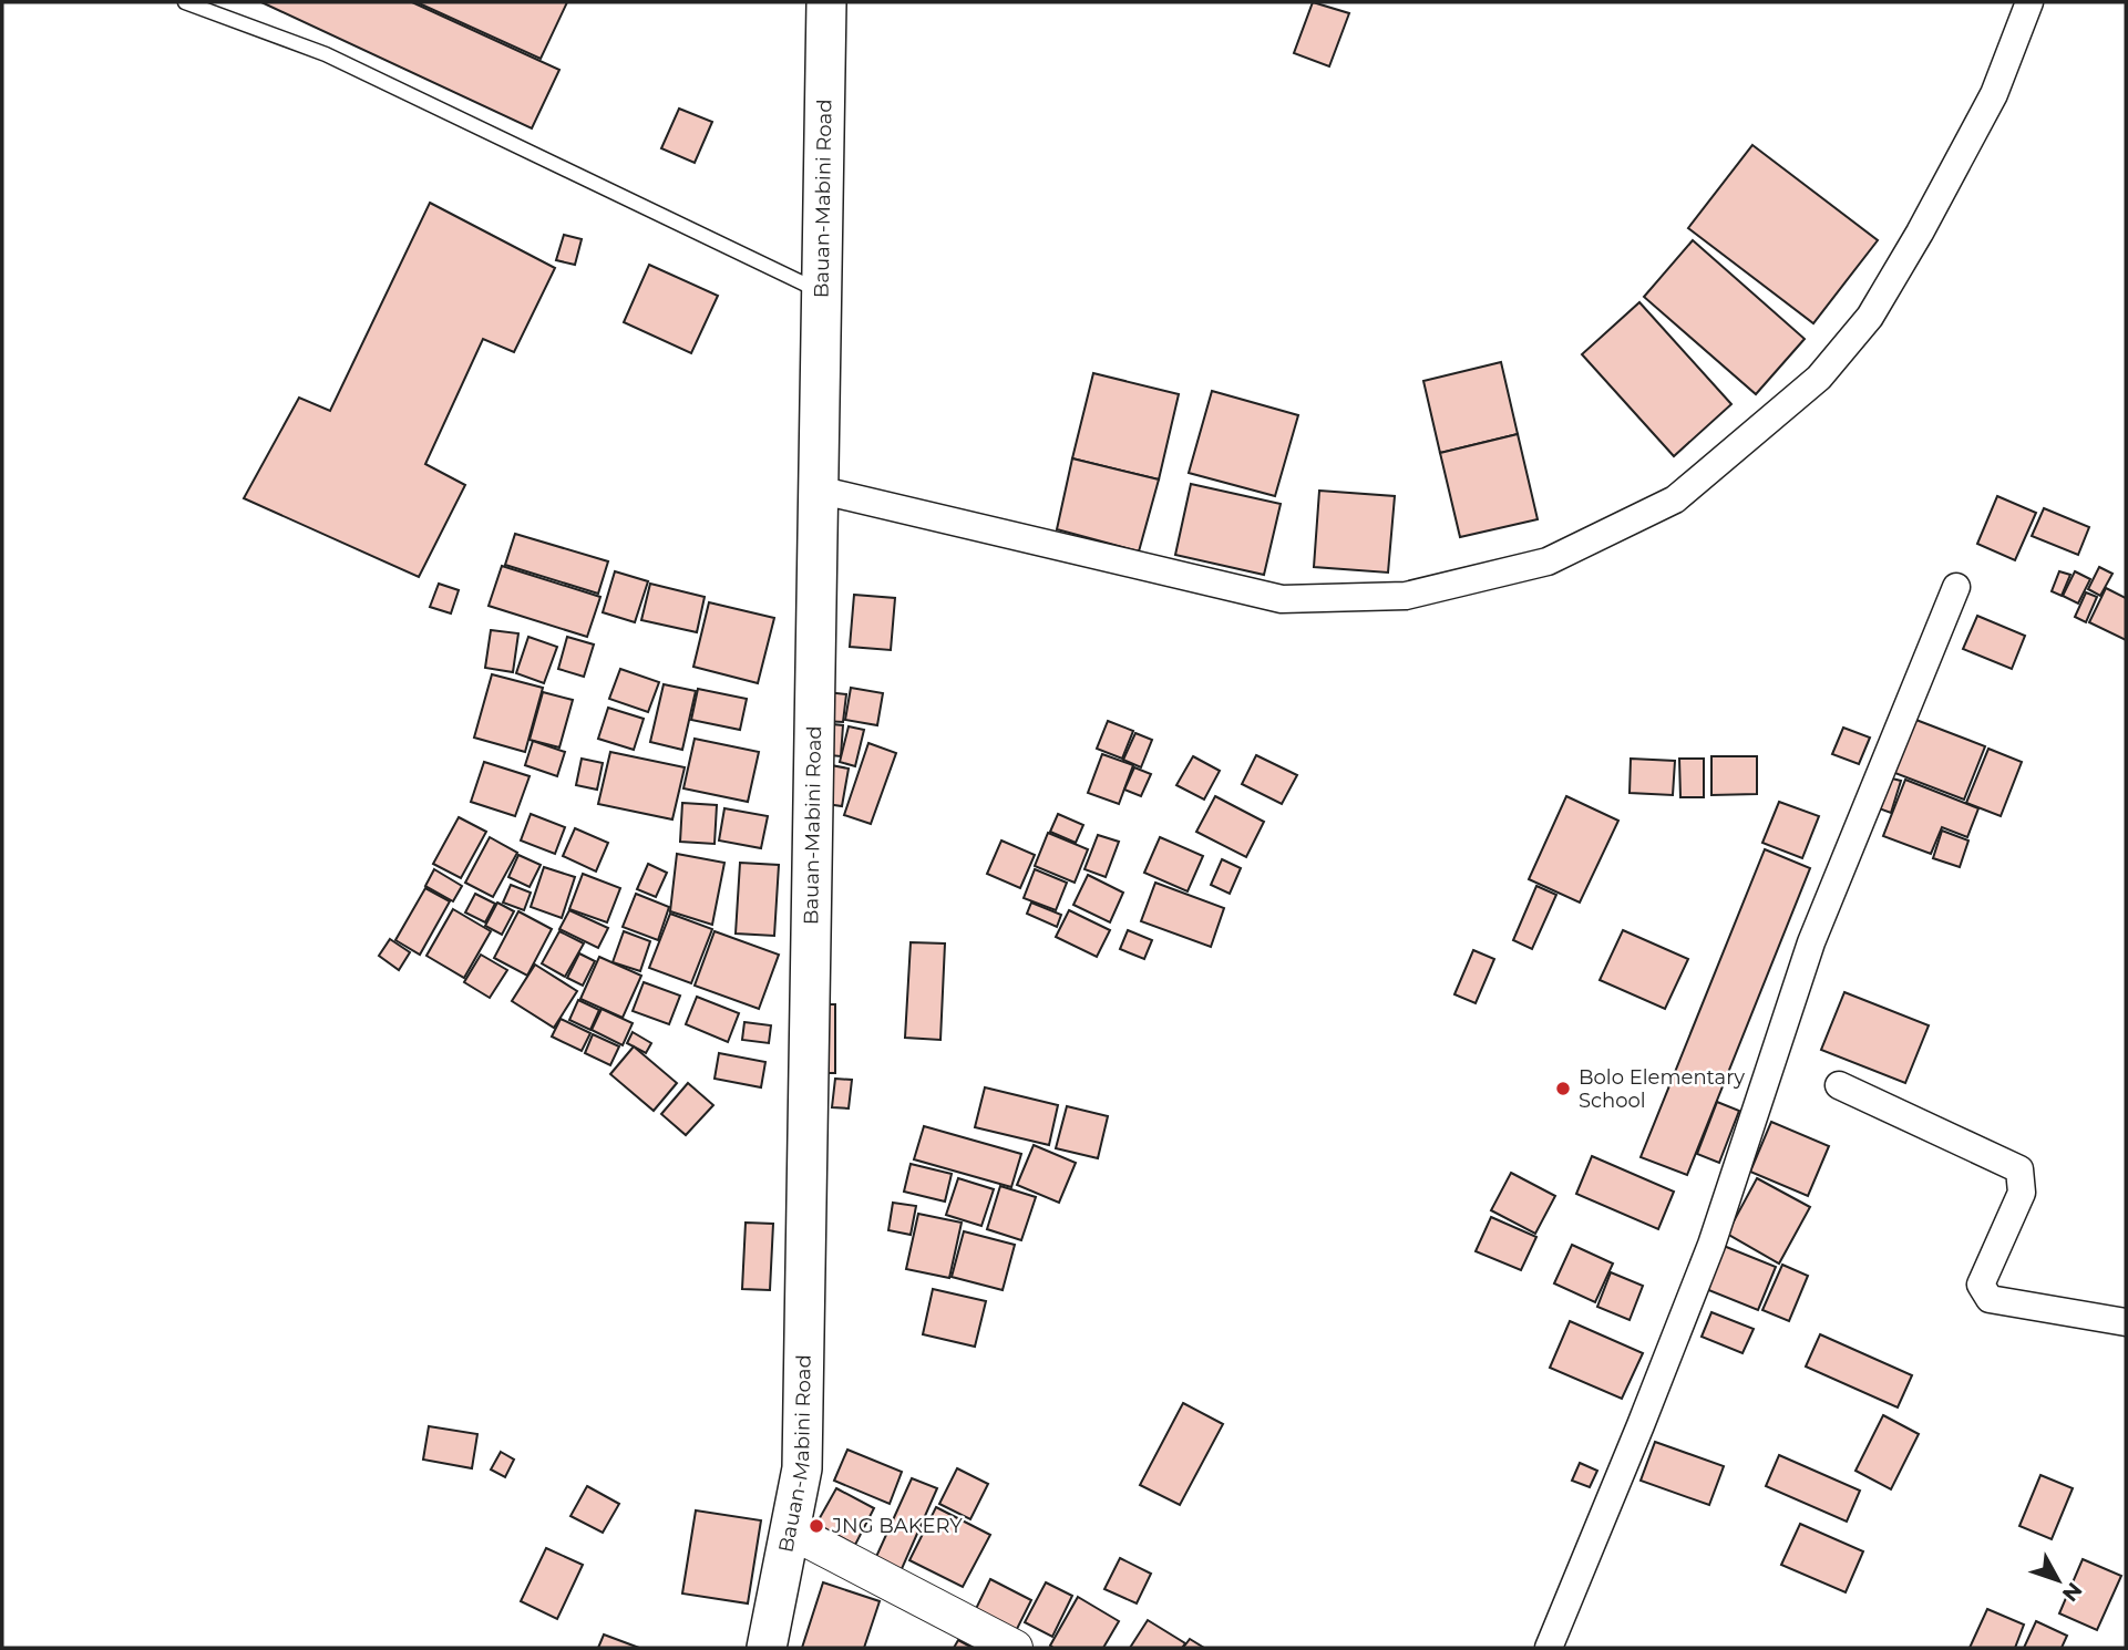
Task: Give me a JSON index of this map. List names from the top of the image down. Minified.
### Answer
{"streets":{"main road":["Bauan-Mabini Road"]},"places":["Bolo Elementary School","JNG BAKERY"],"north":"bottom right"}
